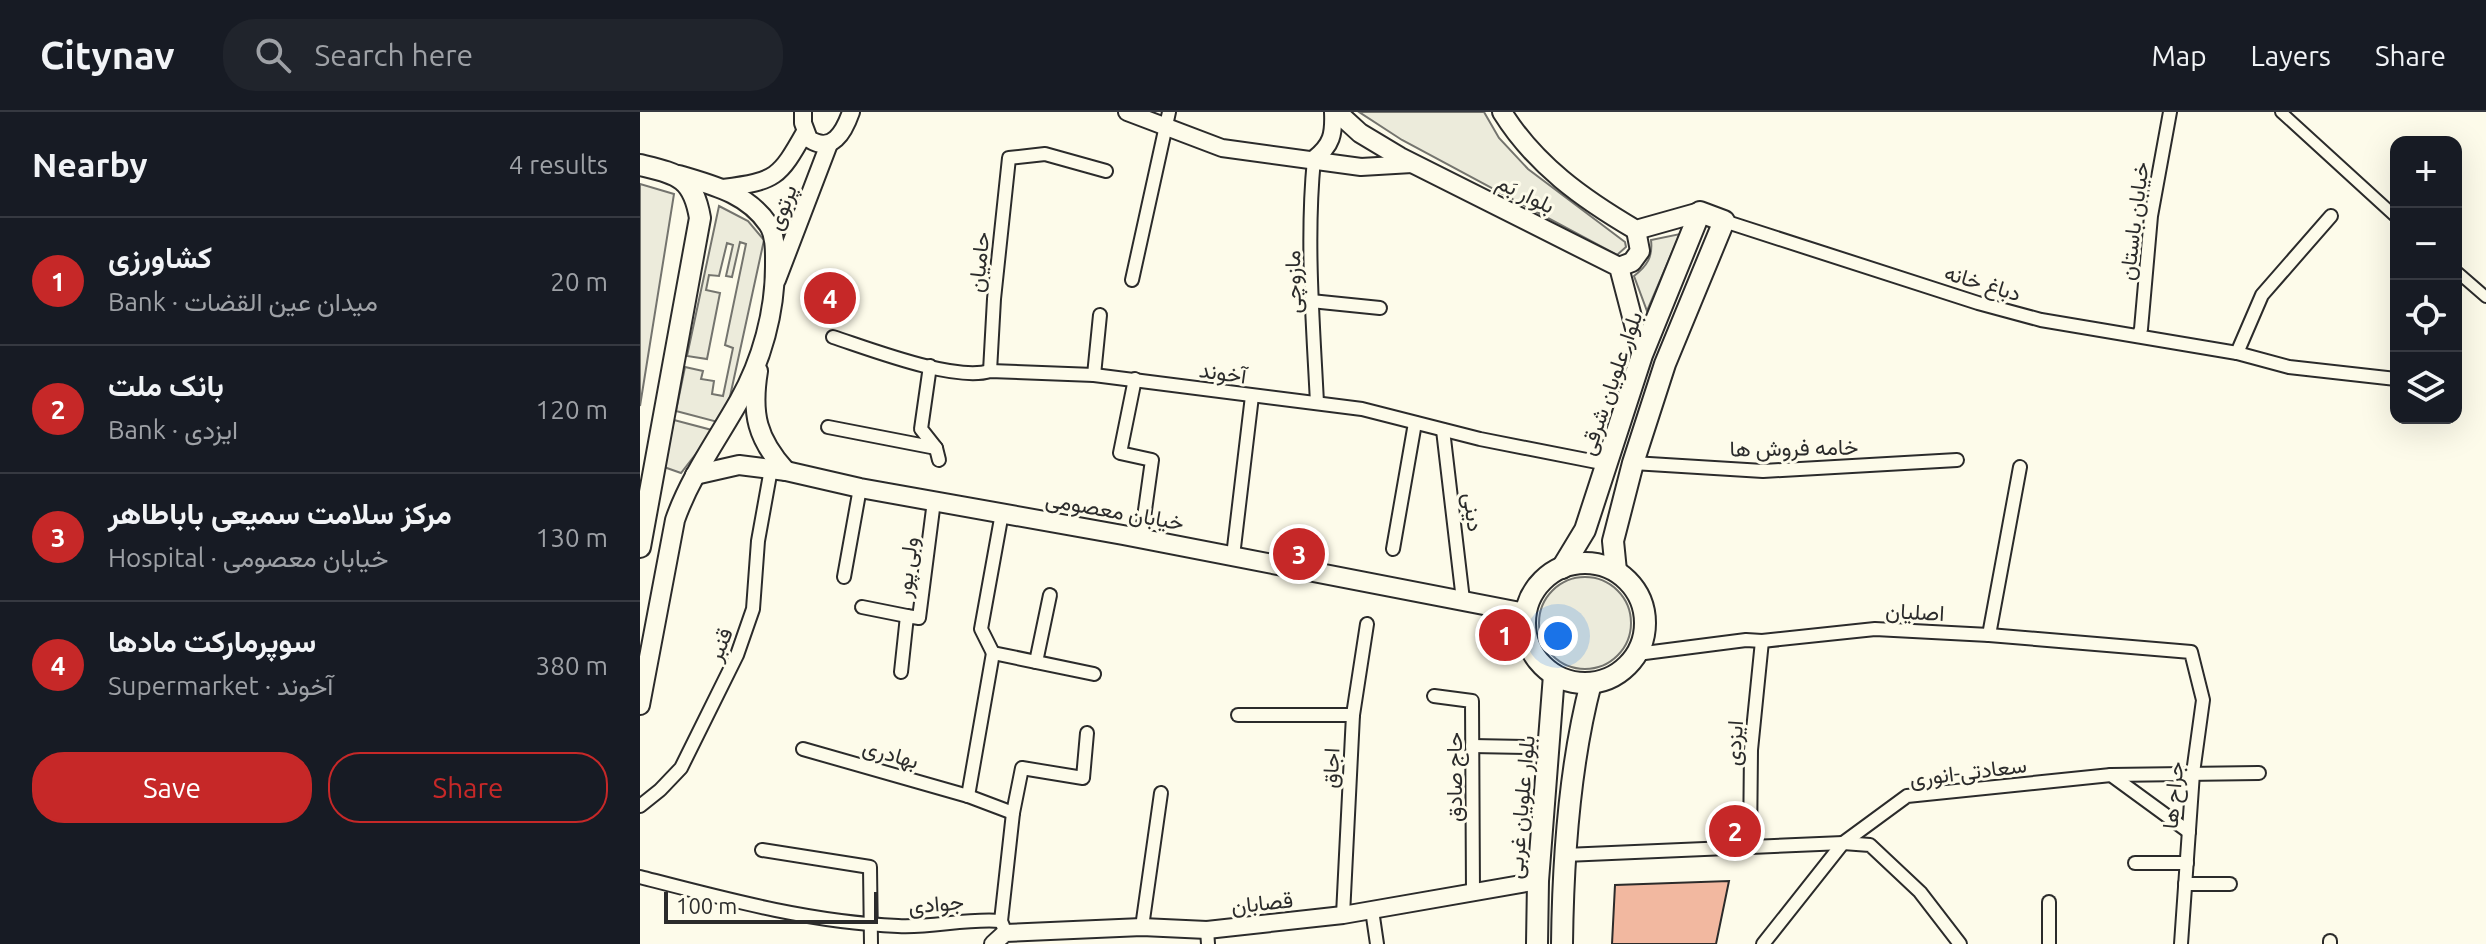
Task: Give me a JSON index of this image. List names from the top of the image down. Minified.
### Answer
{"streets":{"main road":["بلوار بَم","بلوار علویان شرقی","خیابان معصومی","بلوار علویان غربی"],"street":["پرتوی","خیابان باستان","حامیان","مازوچی","دباغ خانه","آخوند","خامه فروش ها","دینی","ولی پور","اصلیان","قنبر","ایزدی","بهادری","اجاق","سعادتی-انوری","حاج صادق","جراح ها","قصابان","جوادی"]},"crossings":[["خیابان باستان","دباغ خانه"],["حامیان","آخوند"],["مازوچی","آخوند"],["دباغ خانه","بلوار علویان شرقی"],["آخوند","بلوار علویان شرقی"],["آخوند","دینی"],["بلوار علویان شرقی","خامه فروش ها"],["بلوار علویان شرقی","خیابان معصومی"],["بلوار علویان شرقی","اصلیان"],["بلوار علویان شرقی","بلوار علویان غربی"],["خیابان معصومی","دینی"],["خیابان معصومی","ولی پور"],["خیابان معصومی","اصلیان"],["خیابان معصومی","قنبر"],["خیابان معصومی","بلوار علویان غربی"],["اصلیان","ایزدی"],["اصلیان","جراح ها"],["اصلیان","بلوار علویان غربی"],["اجاق","قصابان"],["سعادتی-انوری","جراح ها"],["حاج صادق","قصابان"],["بلوار علویان غربی","قصابان"],["قصابان","جوادی"]],"scale_bar":"100 m","page":{"header":"Citynav","search":"Search here","nav":["Map","Layers","Share"],"heading":["Nearby","4 results"],"map_buttons":["+","−"],"list":[{"mark":"1","name":"کشاورزی","note":"Bank · میدان عین القضات","value":"20 m"},{"mark":"2","name":"بانک ملت","note":"Bank · ایزدی","value":"120 m"},{"mark":"3","name":"مرکز سلامت سمیعی باباطاهر","note":"Hospital · خیابان معصومی","value":"130 m"},{"mark":"4","name":"سوپرمارکت مادها","note":"Supermarket · آخوند","value":"380 m"}],"pins":["4","3","1","2"],"buttons":["Save","Share"],"scale":"100 m"}}
